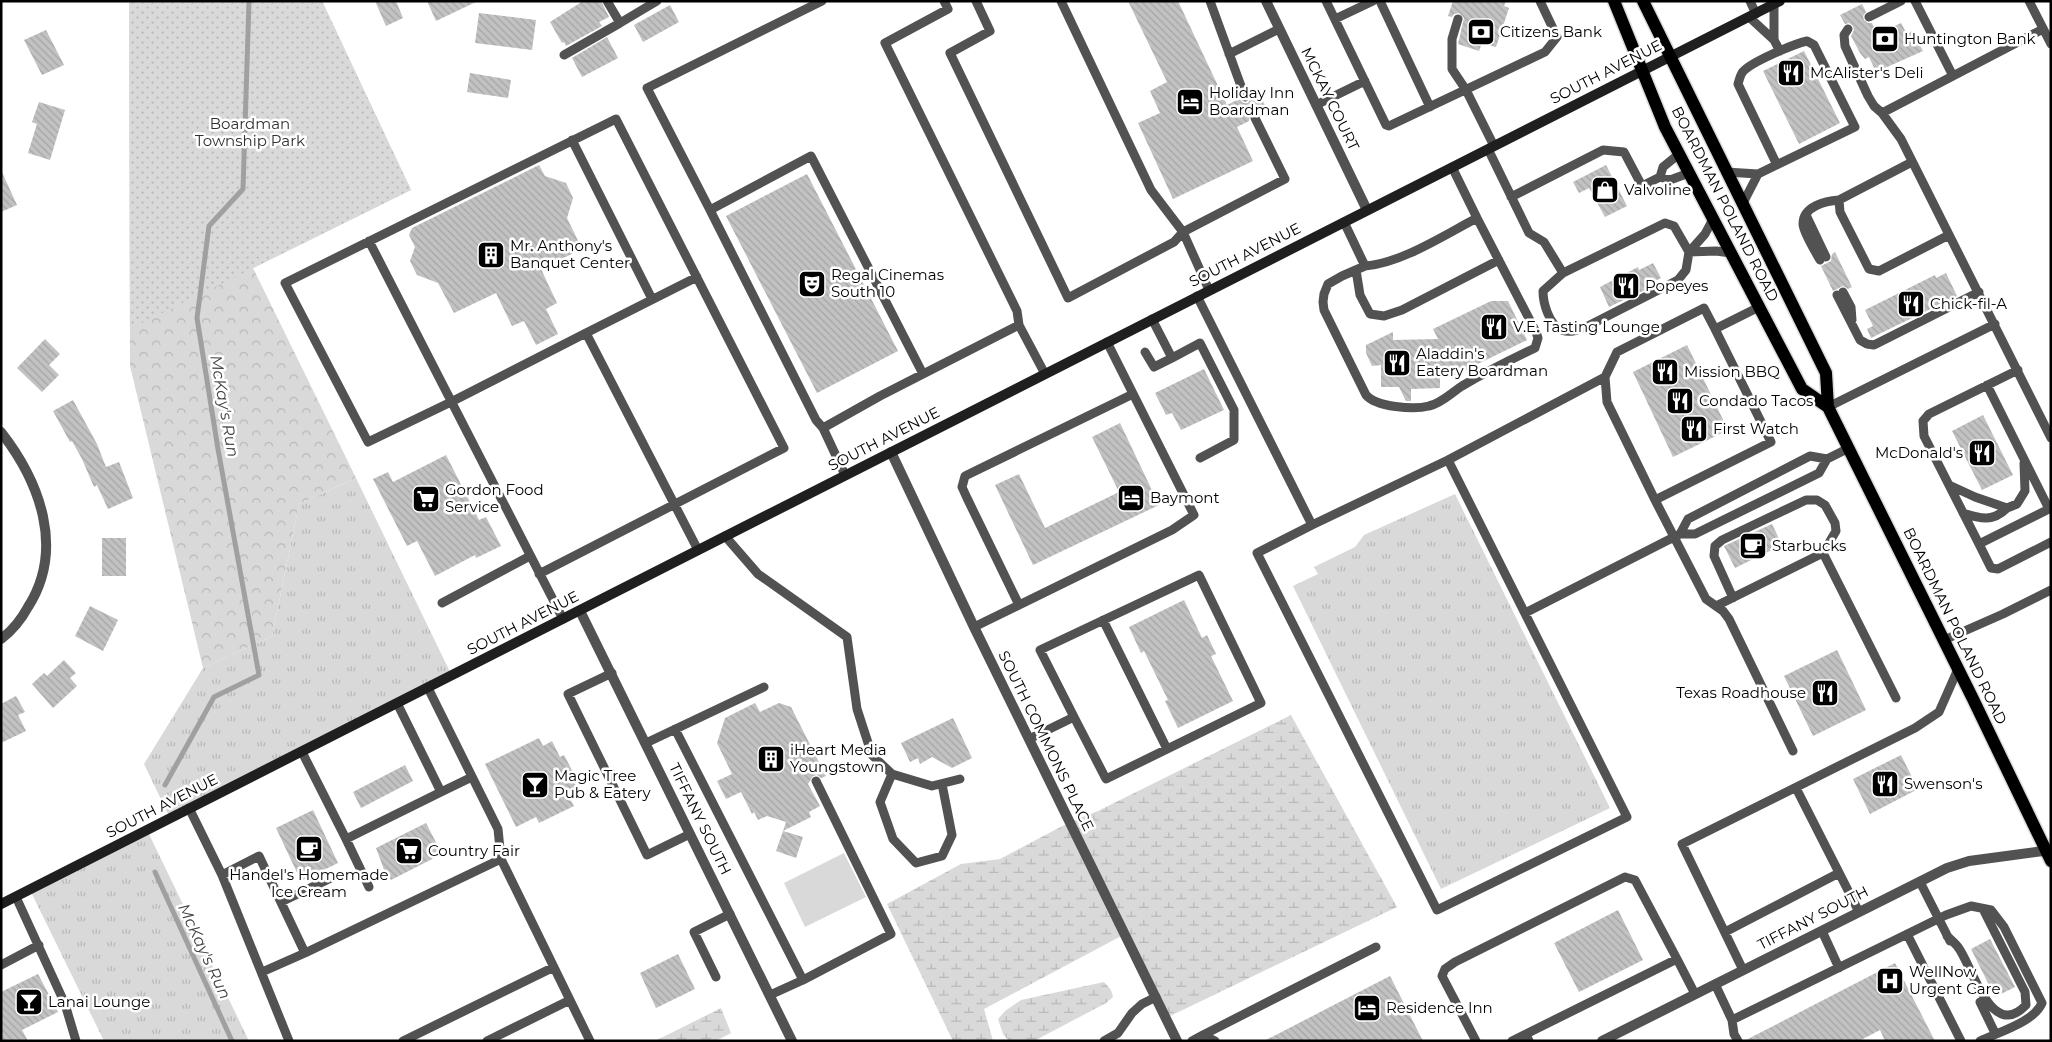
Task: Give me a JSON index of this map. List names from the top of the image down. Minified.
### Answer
{"streets":{"main road":["SOUTH AVENUE","BOARDMAN POLAND ROAD"],"street":["MCKAY COURT","SOUTH COMMONS PLACE","TIFFANY SOUTH"]},"crossings":[["SOUTH AVENUE","MCKAY COURT"],["SOUTH AVENUE","BOARDMAN POLAND ROAD"],["SOUTH AVENUE","SOUTH COMMONS PLACE"],["SOUTH AVENUE","TIFFANY SOUTH"],["BOARDMAN POLAND ROAD","TIFFANY SOUTH"]],"water":["McKay's Run"],"parks":["Boardman Township Park"],"places":{"bank":["Citizens Bank","Huntington Bank"],"restaurant":["McAlister's Deli","Popeyes","Chick-fil-A","V.E. Tasting Lounge","Aladdin's Eatery Boardman","Mission BBQ","Condado Tacos","First Watch","McDonald's","Texas Roadhouse","Swenson's"],"hotel":["Holiday Inn Boardman","Baymont","Residence Inn"],"shop":["Valvoline"],"building":["Mr. Anthony's Banquet Center","iHeart Media Youngstown"],"theatre":["Regal Cinemas South 10"],"supermarket":["Gordon Food Service","Country Fair"],"cafe":["Starbucks","Handel's Homemade Ice Cream"],"bar":["Magic Tree Pub & Eatery","Lanai Lounge"],"hospital":["WellNow Urgent Care"]}}
